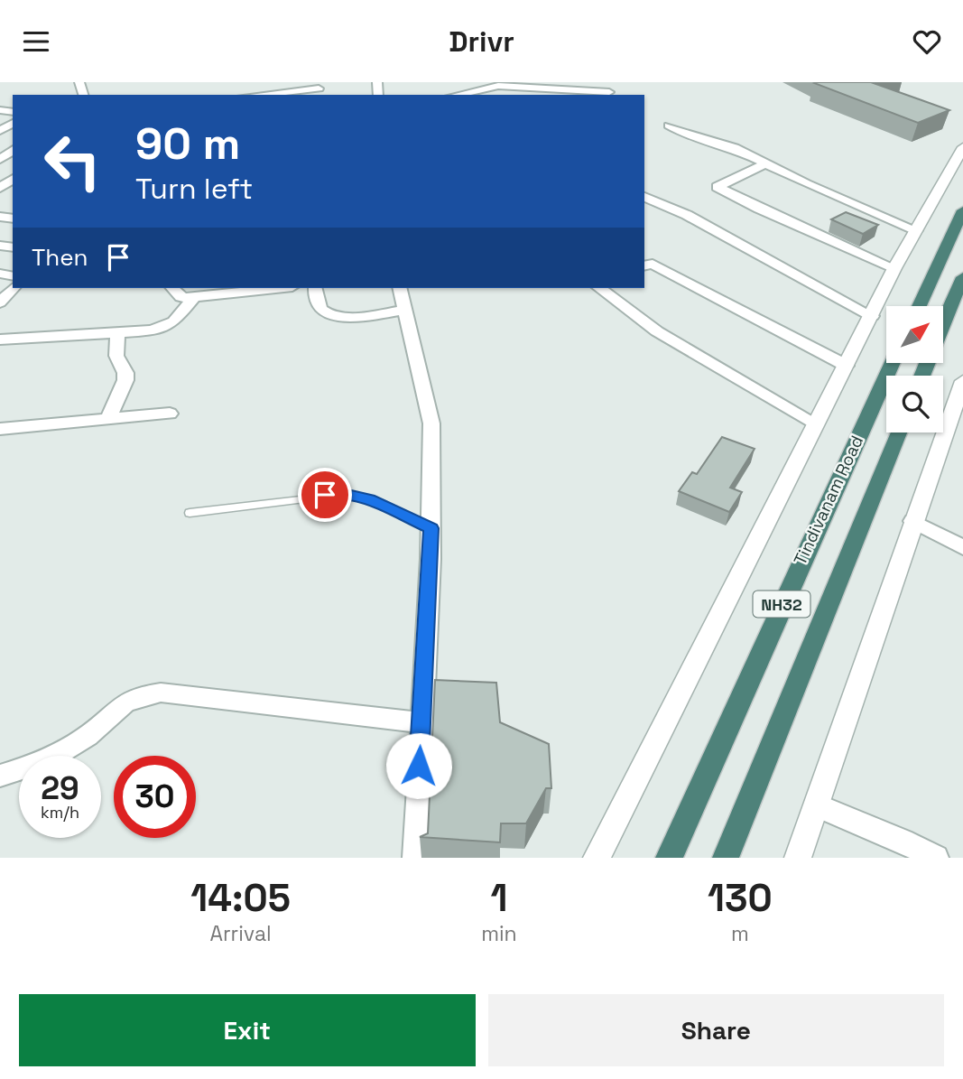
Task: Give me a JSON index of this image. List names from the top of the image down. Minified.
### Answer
{"streets":{"highway":["Tindivanam Road","NH32"]},"north":"top right","page":{"header":"Drivr","turn":["90 m","Turn left"],"then":"Then","speed":"29 km/h","limit":"30","eta":["14:05","Arrival","1","min","130","m"],"buttons":["Exit","Share"]}}
